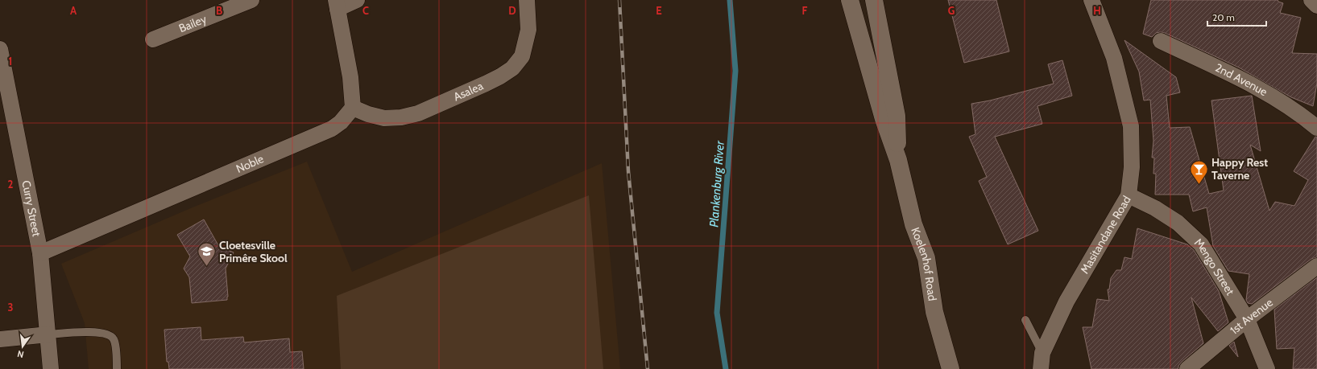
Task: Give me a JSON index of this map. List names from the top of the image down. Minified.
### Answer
{"streets":{"main road":["Koelenhof Road"],"street":["Bailey","2nd Avenue","Asalea","Noble","Curry Street","Masitandane Road","Mengo Street","1st Avenue"]},"crossings":[["Asalea","Noble"],["Noble","Curry Street"],["Masitandane Road","Mengo Street"],["Mengo Street","1st Avenue"]],"water":["Plankenburg River"],"places":{"bar":["Happy Rest Taverne"],"school or university":["Cloetesville Primêre Skool"]},"scale_bar":"20 m","north":"bottom","grid":{"columns":["A","B","C","D","E","F","G","H"],"rows":["1","2","3"]}}
